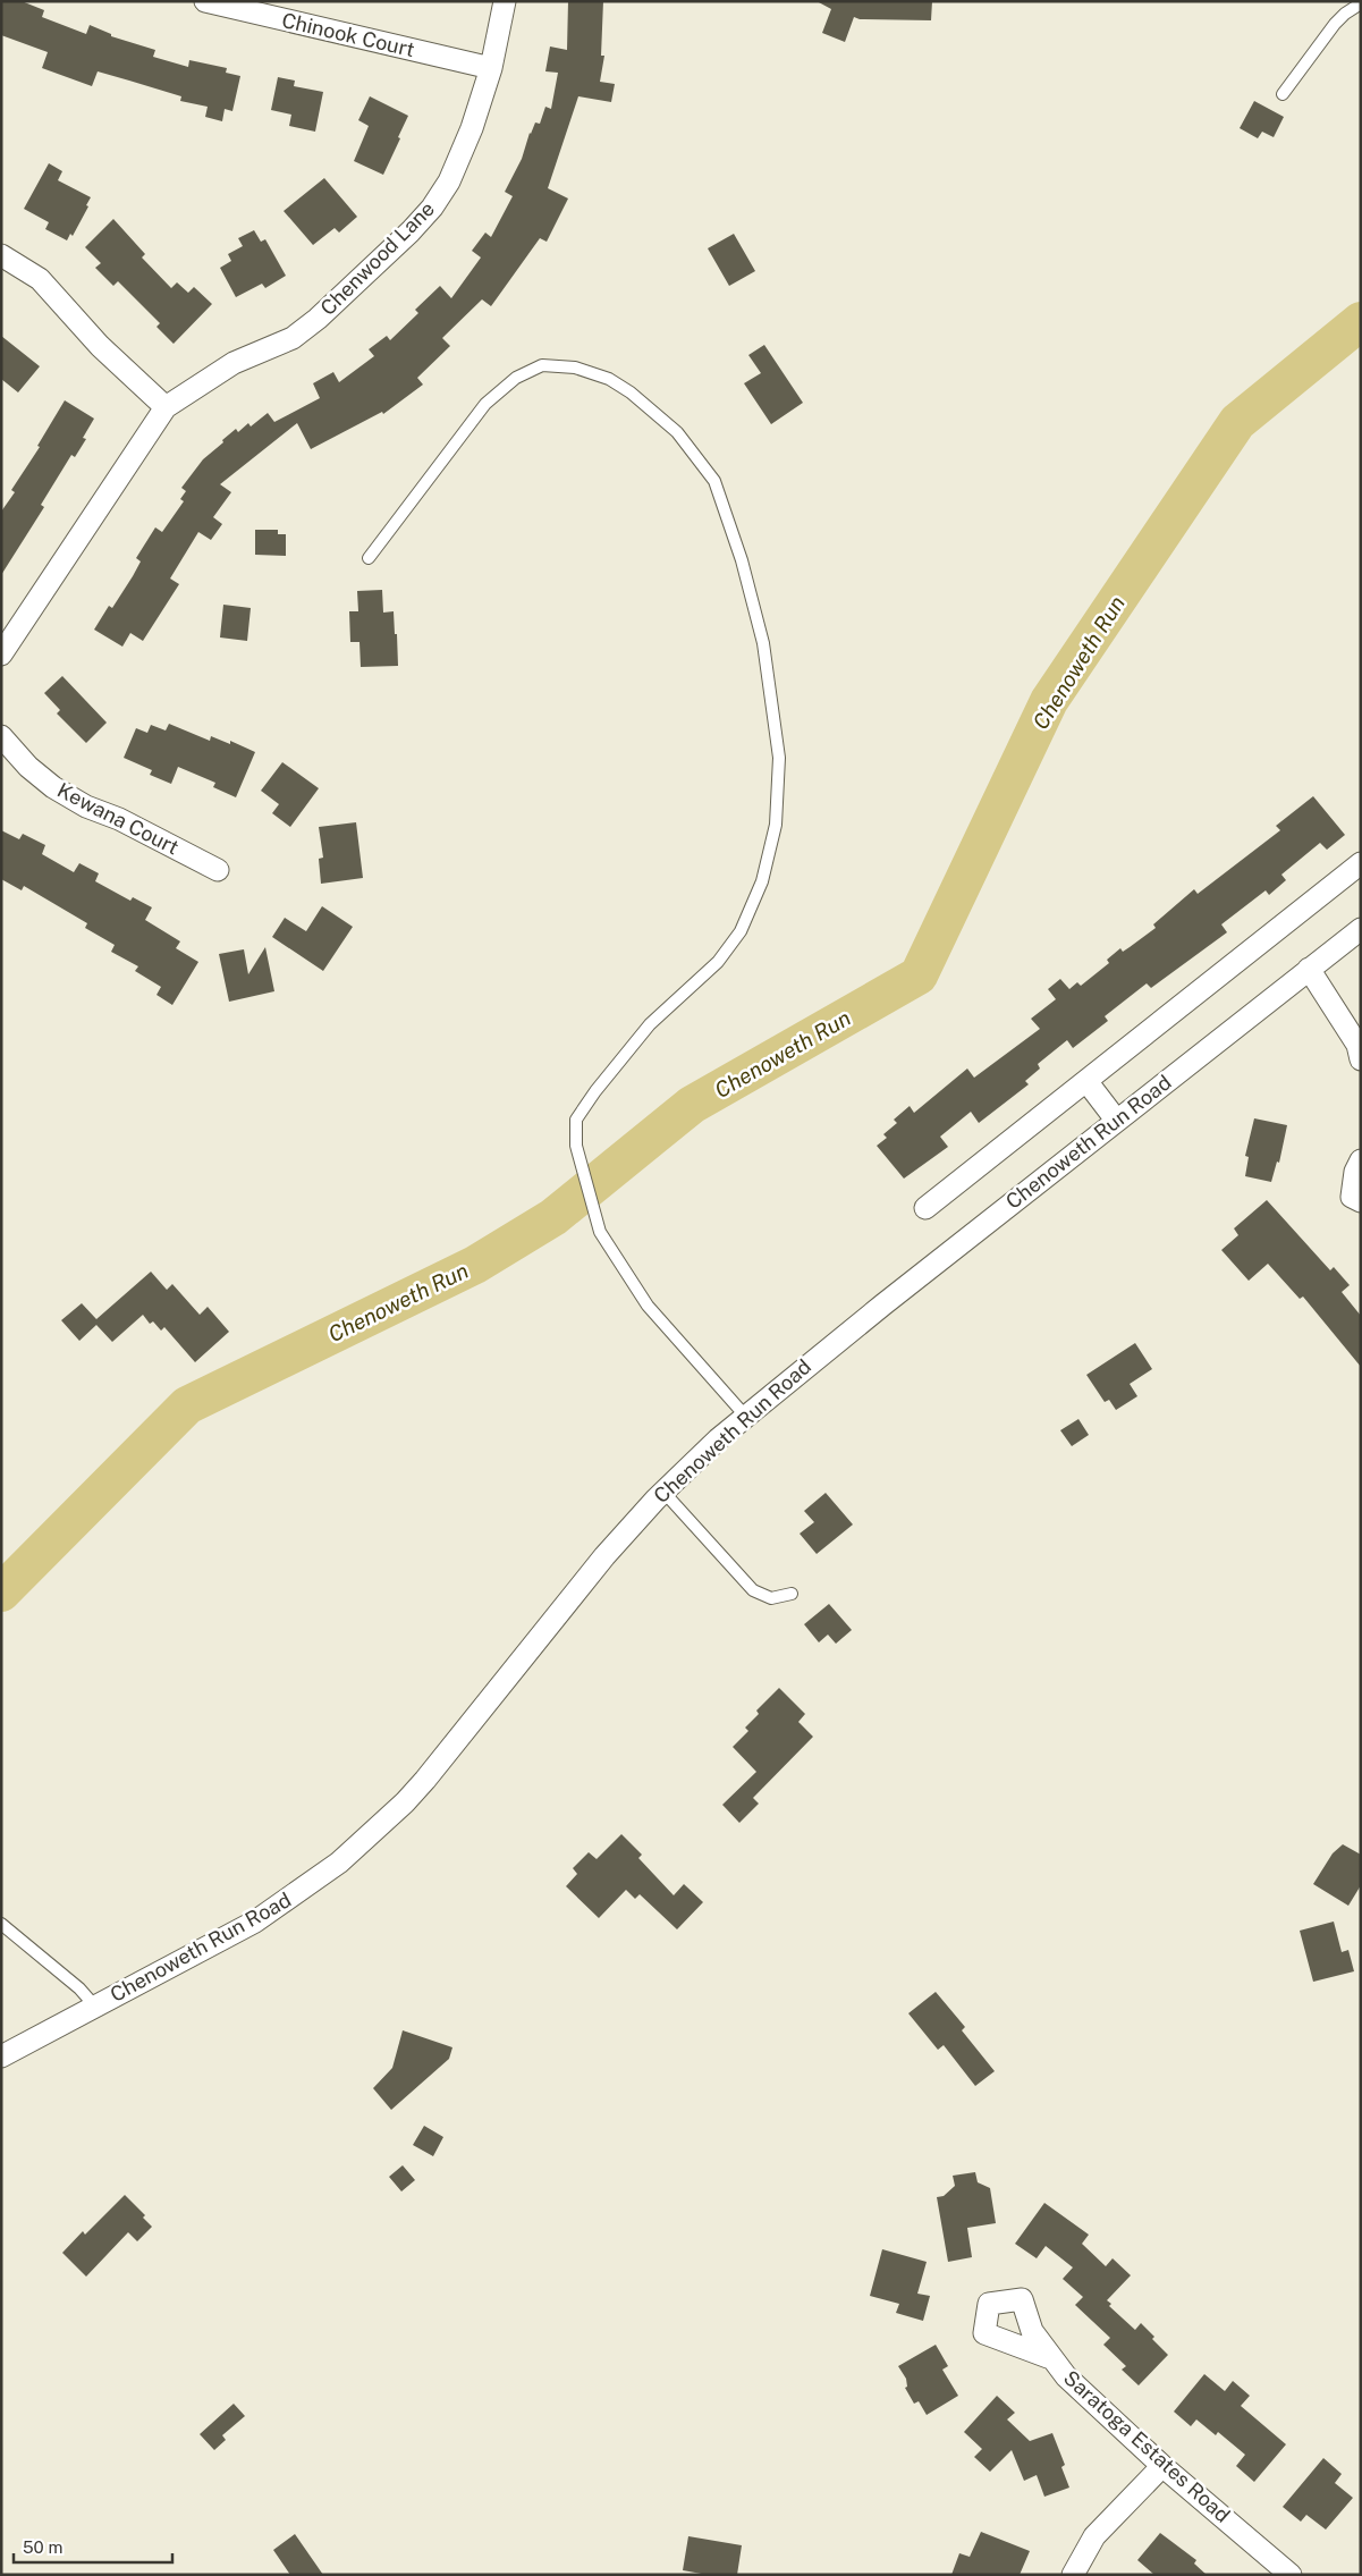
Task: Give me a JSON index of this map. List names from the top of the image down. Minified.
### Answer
{"streets":{"street":["Chinook Court","Chenwood Lane","Kewana Court","Chenoweth Run Road","Saratoga Estates Road"]},"crossings":[["Chinook Court","Chenwood Lane"]],"water":["Chenoweth Run"],"scale_bar":"50 m"}
